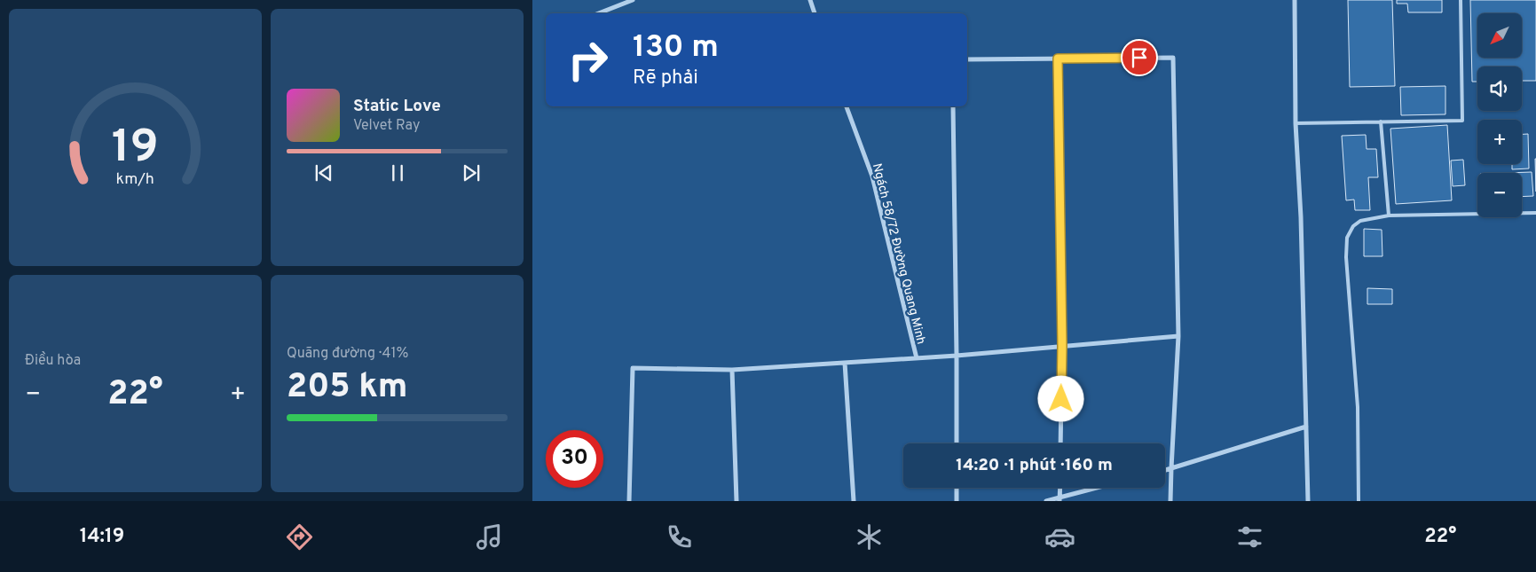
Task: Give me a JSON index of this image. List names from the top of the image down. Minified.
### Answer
{"streets":{"street":["Ngách 58/72 Đường Quang Minh"]},"north":"bottom left","page":{"map_buttons":["+","−"],"turn":["130 m","Rẽ phải"],"song":["Static Love","Velvet Ray"],"tile":["Điều hòa",["Quãng đường · 41%","205 km"]],"heat":["−","22°","+"],"limit":"30","trip":"14:20 · 1 phút · 160 m","tabs":["14:19","22°"],"gauge":["19","km/h"]}}
